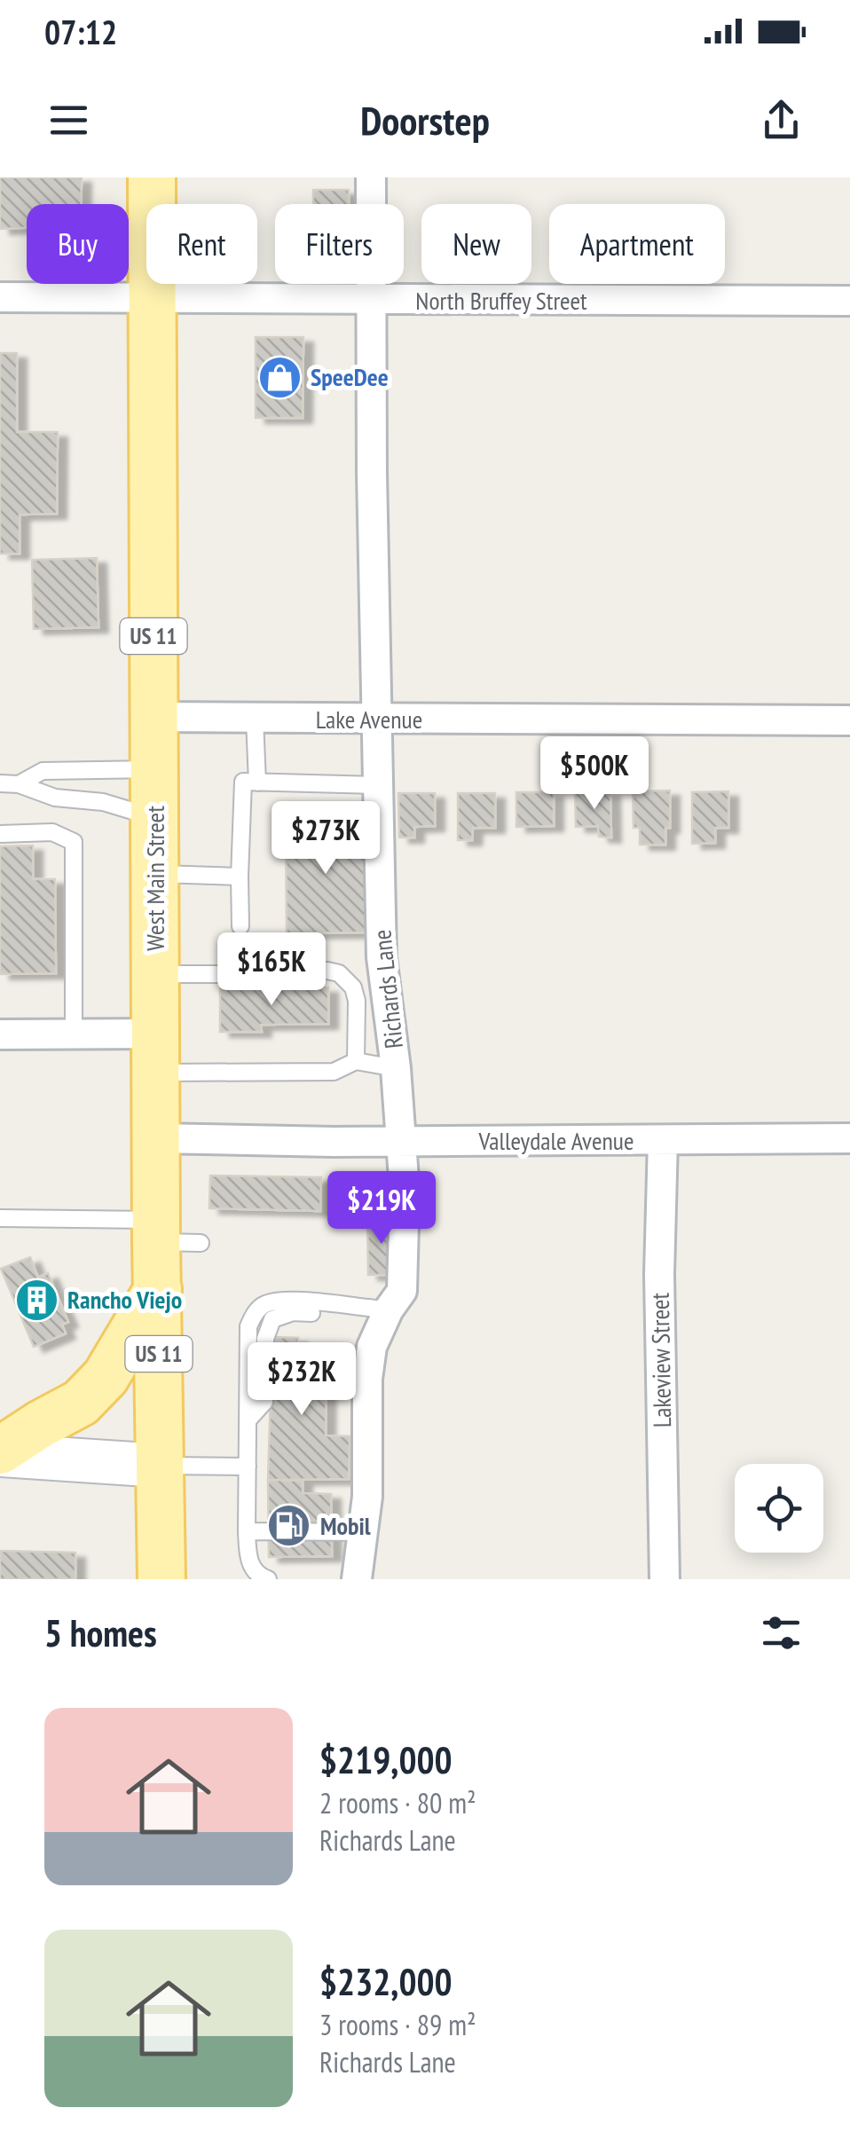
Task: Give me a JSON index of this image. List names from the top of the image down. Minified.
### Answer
{"streets":{"main road":["US 11","West Main Street"],"street":["North Bruffey Street","Lake Avenue","Richards Lane","Valleydale Avenue","Lakeview Street"]},"crossings":[["North Bruffey Street","West Main Street"],["North Bruffey Street","Richards Lane"],["Lake Avenue","West Main Street"],["Lake Avenue","Richards Lane"],["West Main Street","Valleydale Avenue"],["Richards Lane","Valleydale Avenue"],["Valleydale Avenue","Lakeview Street"]],"places":{"shop":["SpeeDee"],"building":["Rancho Viejo"],"fuel station":["Mobil"]},"page":{"status":"07:12","header":"Doorstep","chip":["Buy","Rent","Filters","New","Apartment"],"price":["$500K","$273K","$165K","$219K","$232K"],"heading":"5 homes","list":[{"name":"$219,000","note":"2 rooms · 80 m² · Richards Lane"},{"name":"$232,000","note":"3 rooms · 89 m² · Richards Lane"}]}}
